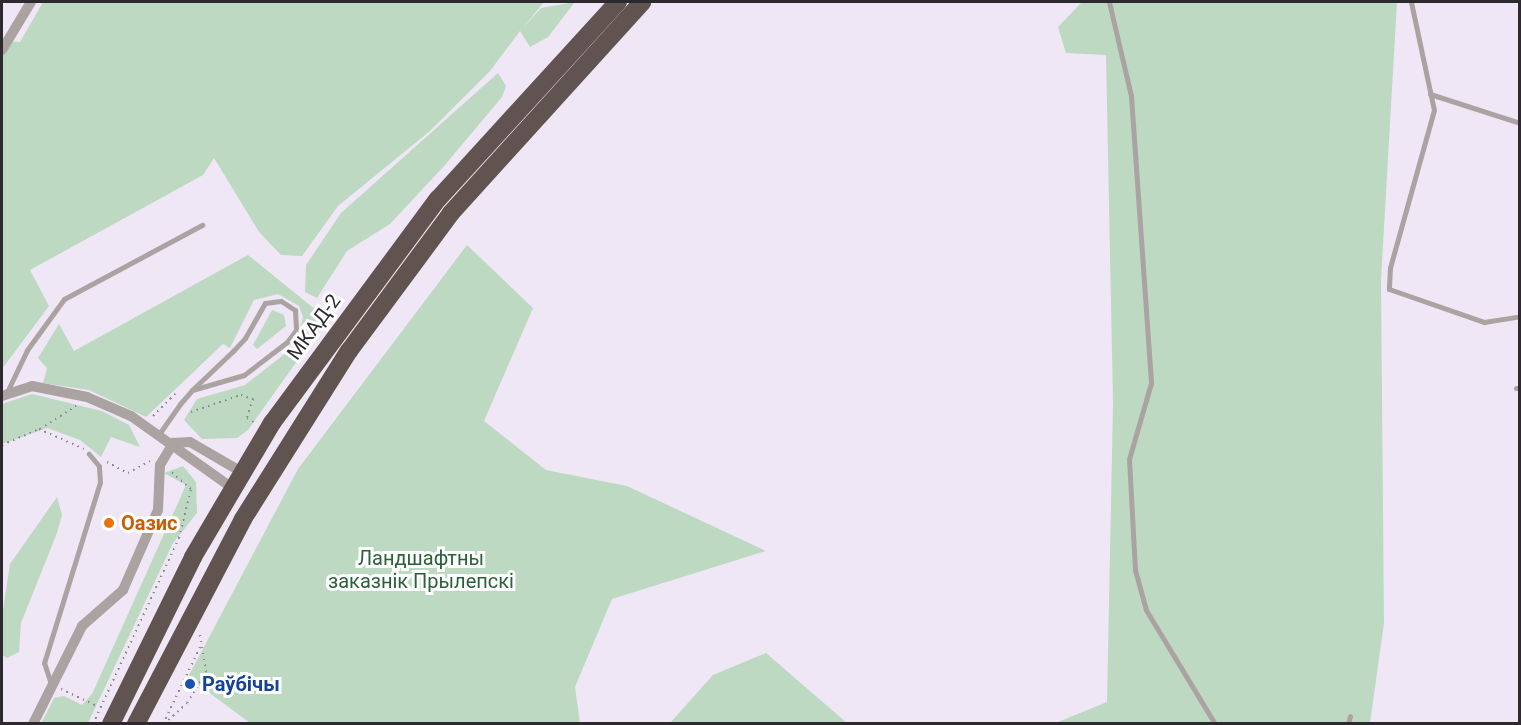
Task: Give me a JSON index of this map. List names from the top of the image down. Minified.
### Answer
{"streets":{"highway":["МКАД-2"]},"parks":["Ландшафтны заказнік Прылепскі"],"places":["Оазис","Раўбічы"]}
